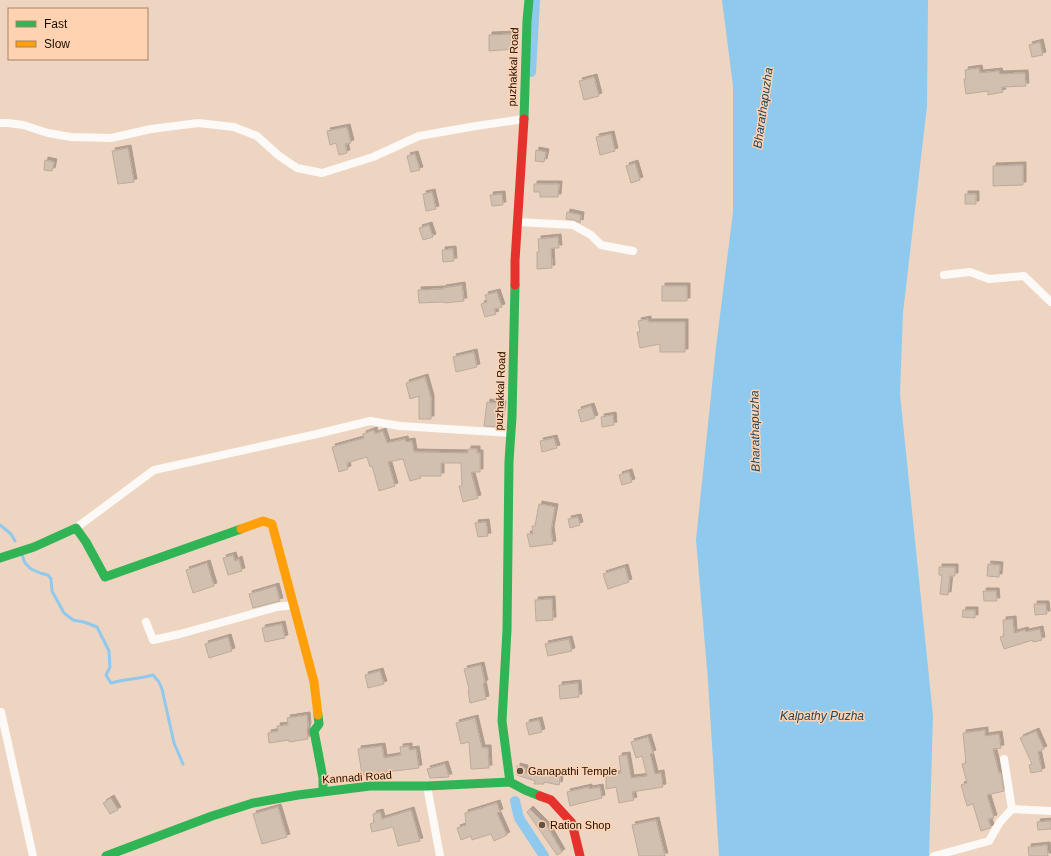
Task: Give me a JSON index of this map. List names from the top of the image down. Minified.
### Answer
{"streets":{"street":["puzhakkal Road","Kannadi Road"]},"crossings":[["puzhakkal Road","Kannadi Road"]],"water":["Bharathapuzha","Kalpathy Puzha"],"places":["Ganapathi Temple","Ration Shop"],"legend":["Fast","Slow"]}
